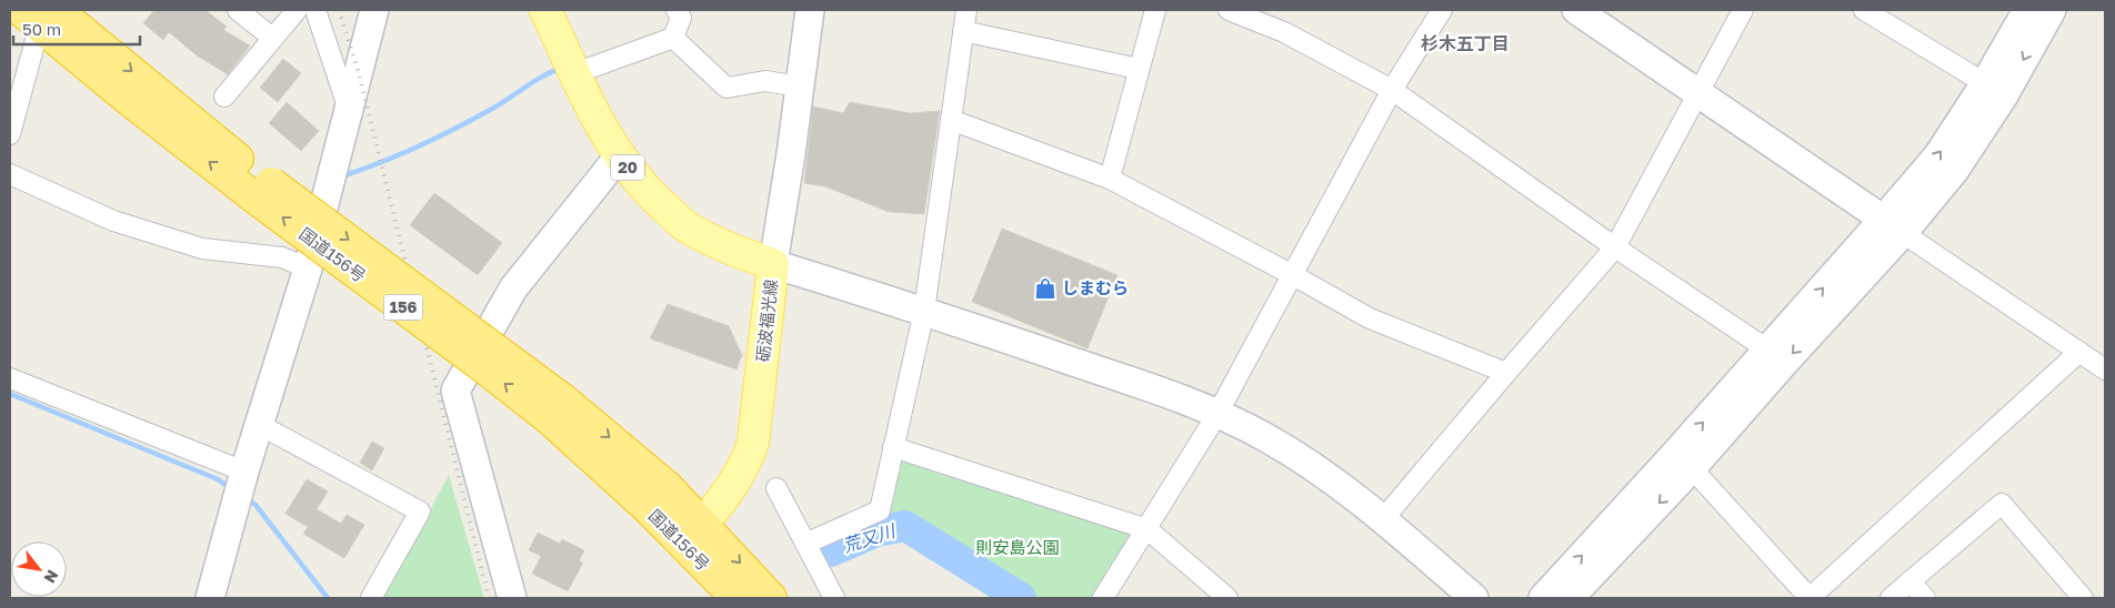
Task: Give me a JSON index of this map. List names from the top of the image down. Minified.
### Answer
{"streets":{"highway":["国道156号","156"],"main road":["20","砺波福光線"]},"crossings":[["国道156号","砺波福光線"]],"districts":["杉木五丁目"],"water":["荒又川"],"parks":["則安島公園"],"places":{"shop":["しまむら"]},"scale_bar":"50 m","north":"bottom right"}
